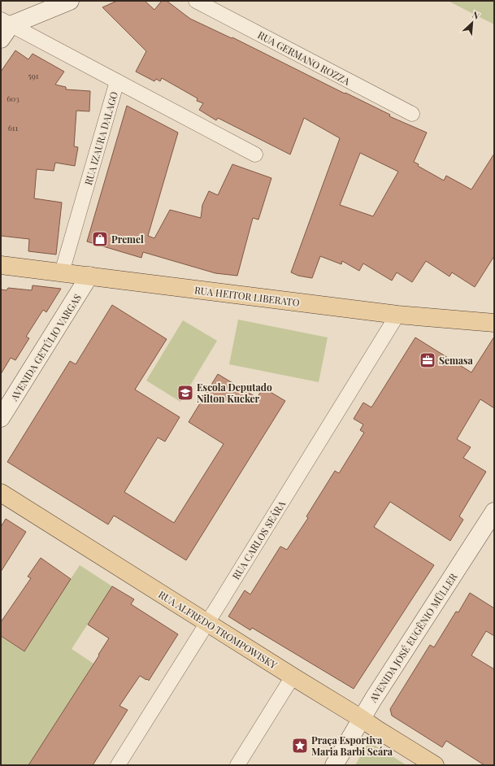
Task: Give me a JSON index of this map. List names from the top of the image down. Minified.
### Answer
{"streets":{"main road":["RUA HEITOR LIBERATO","AVENIDA GETÚLIO VARGAS","RUA ALFREDO TROMPOWISKY","AVENIDA JOSÉ EUGÊNIO MÜLLER"],"street":["RUA GERMANO ROZZA","RUA IZAURA DALAGO","RUA CARLOS SEÁRA"]},"crossings":[["RUA IZAURA DALAGO","RUA HEITOR LIBERATO"],["RUA HEITOR LIBERATO","AVENIDA GETÚLIO VARGAS"],["RUA HEITOR LIBERATO","RUA CARLOS SEÁRA"],["RUA CARLOS SEÁRA","RUA ALFREDO TROMPOWISKY"],["RUA ALFREDO TROMPOWISKY","AVENIDA JOSÉ EUGÊNIO MÜLLER"]],"places":{"shop":["Premel"],"office":["Semasa"],"school or university":["Escola Deputado Nilton Kucker"],"place":["Praça Esportiva Maria Barbi Seára"]},"house_numbers":["591","603","611"],"north":"top right"}
